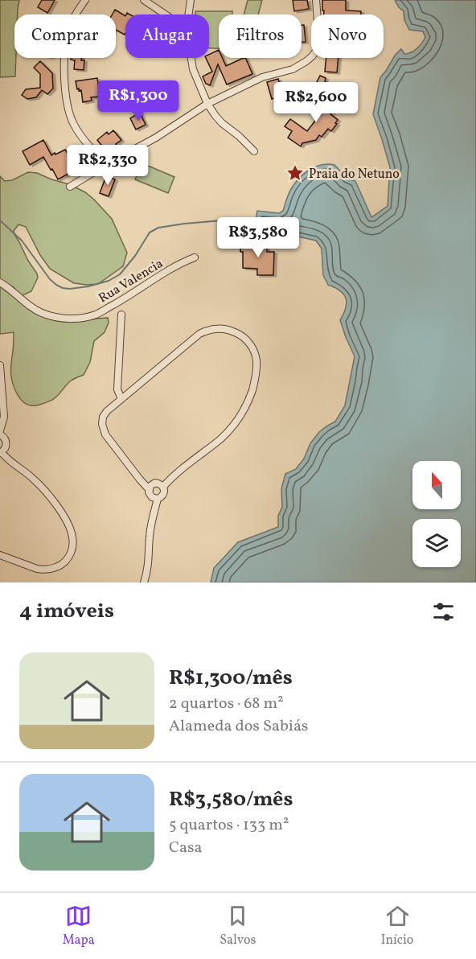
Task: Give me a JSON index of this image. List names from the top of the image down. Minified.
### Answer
{"streets":{"street":["Rua Valencia"]},"places":{"place":["Praia do Netuno"]},"north":"top","page":{"chip":["Comprar","Alugar","Filtros","Novo"],"price":["R$1,300","R$2,600","R$2,330","R$3,580"],"heading":"4 imóveis","list":[{"name":"R$1,300/mês","note":"2 quartos · 68 m² · Alameda dos Sabiás"},{"name":"R$3,580/mês","note":"5 quartos · 133 m² · Casa"}],"tabs":["Mapa","Salvos","Início"]}}
